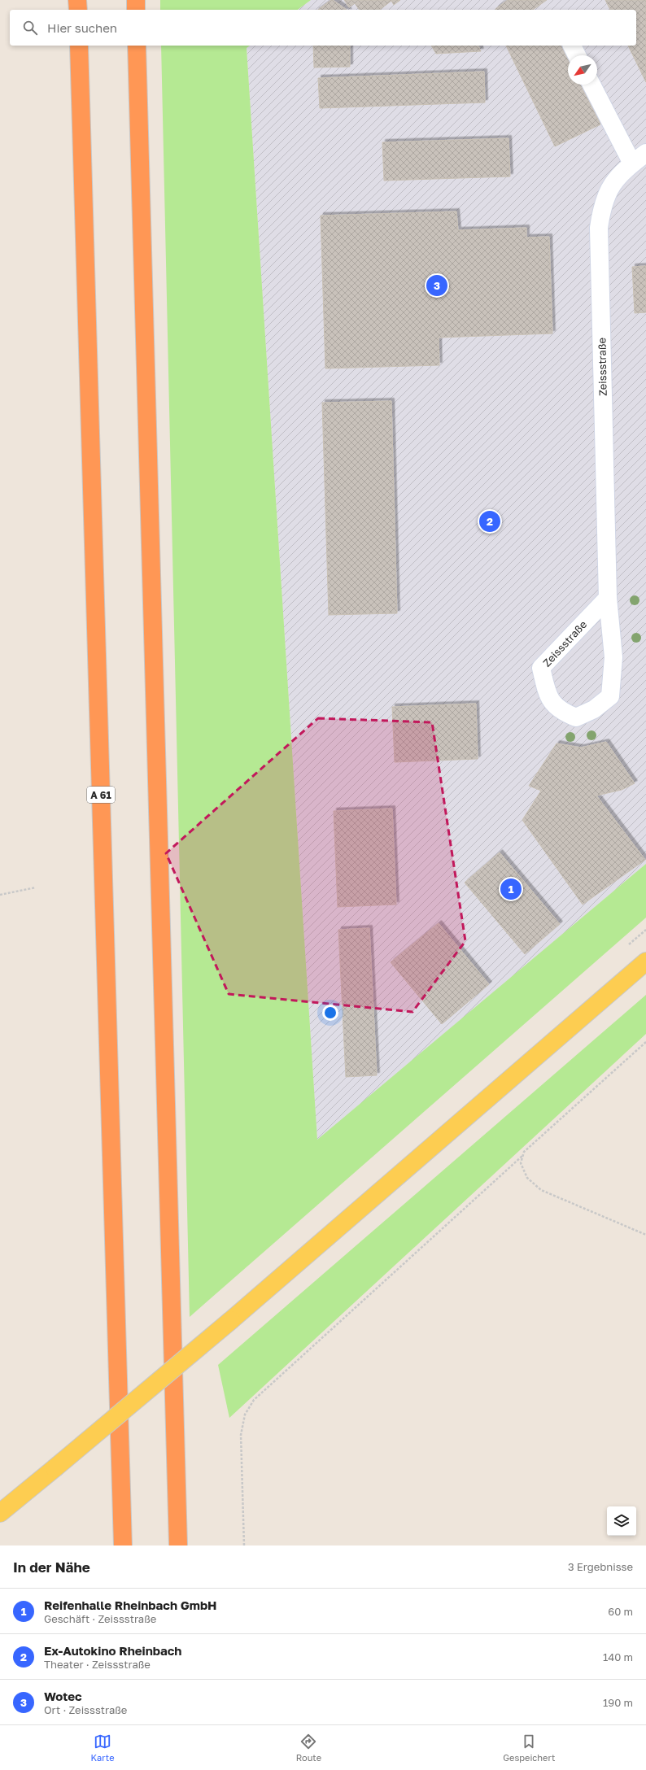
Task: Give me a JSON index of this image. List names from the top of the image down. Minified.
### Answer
{"streets":{"highway":["A 61"],"street":["Zeissstraße"]},"north":"bottom left","page":{"search":"Hier suchen","pins":["3","2","1"],"heading":["In der Nähe","3 Ergebnisse"],"list":[{"mark":"1","name":"Reifenhalle Rheinbach GmbH","note":"Geschäft · Zeissstraße","value":"60 m"},{"mark":"2","name":"Ex-Autokino Rheinbach","note":"Theater · Zeissstraße","value":"140 m"},{"mark":"3","name":"Wotec","note":"Ort · Zeissstraße","value":"190 m"}],"nav":["Karte","Route","Gespeichert"]}}
